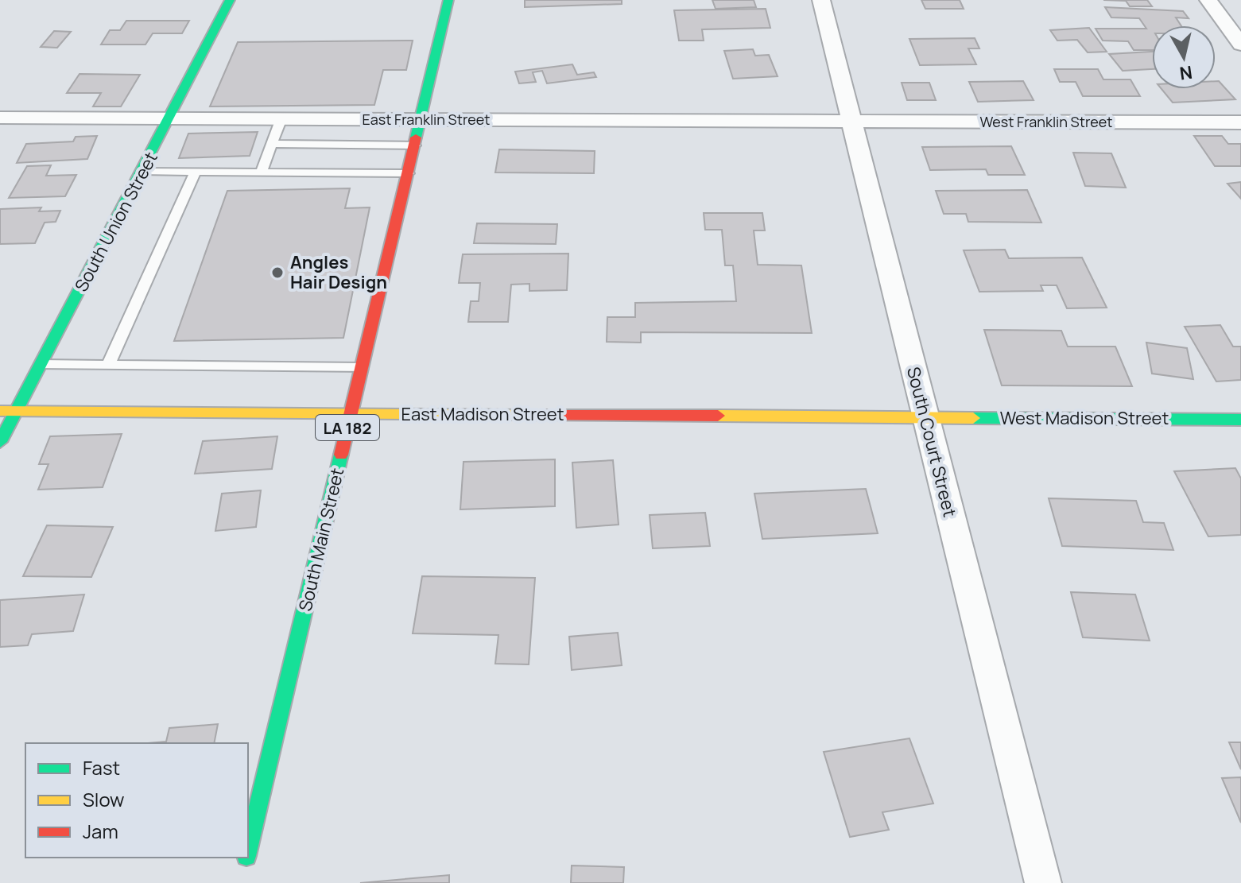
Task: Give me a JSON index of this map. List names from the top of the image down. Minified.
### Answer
{"streets":{"main road":["South Union Street","East Madison Street","West Madison Street","LA 182","South Main Street"],"street":["East Franklin Street","West Franklin Street","South Court Street"]},"crossings":[["East Franklin Street","West Franklin Street"],["East Franklin Street","South Union Street"],["East Franklin Street","South Court Street"],["East Franklin Street","South Main Street"],["West Franklin Street","South Court Street"],["South Union Street","East Madison Street"],["East Madison Street","West Madison Street"],["East Madison Street","South Court Street"],["East Madison Street","South Main Street"],["West Madison Street","South Court Street"]],"places":["Angles Hair Design"],"legend":["Fast","Slow","Jam"],"north":"bottom"}
